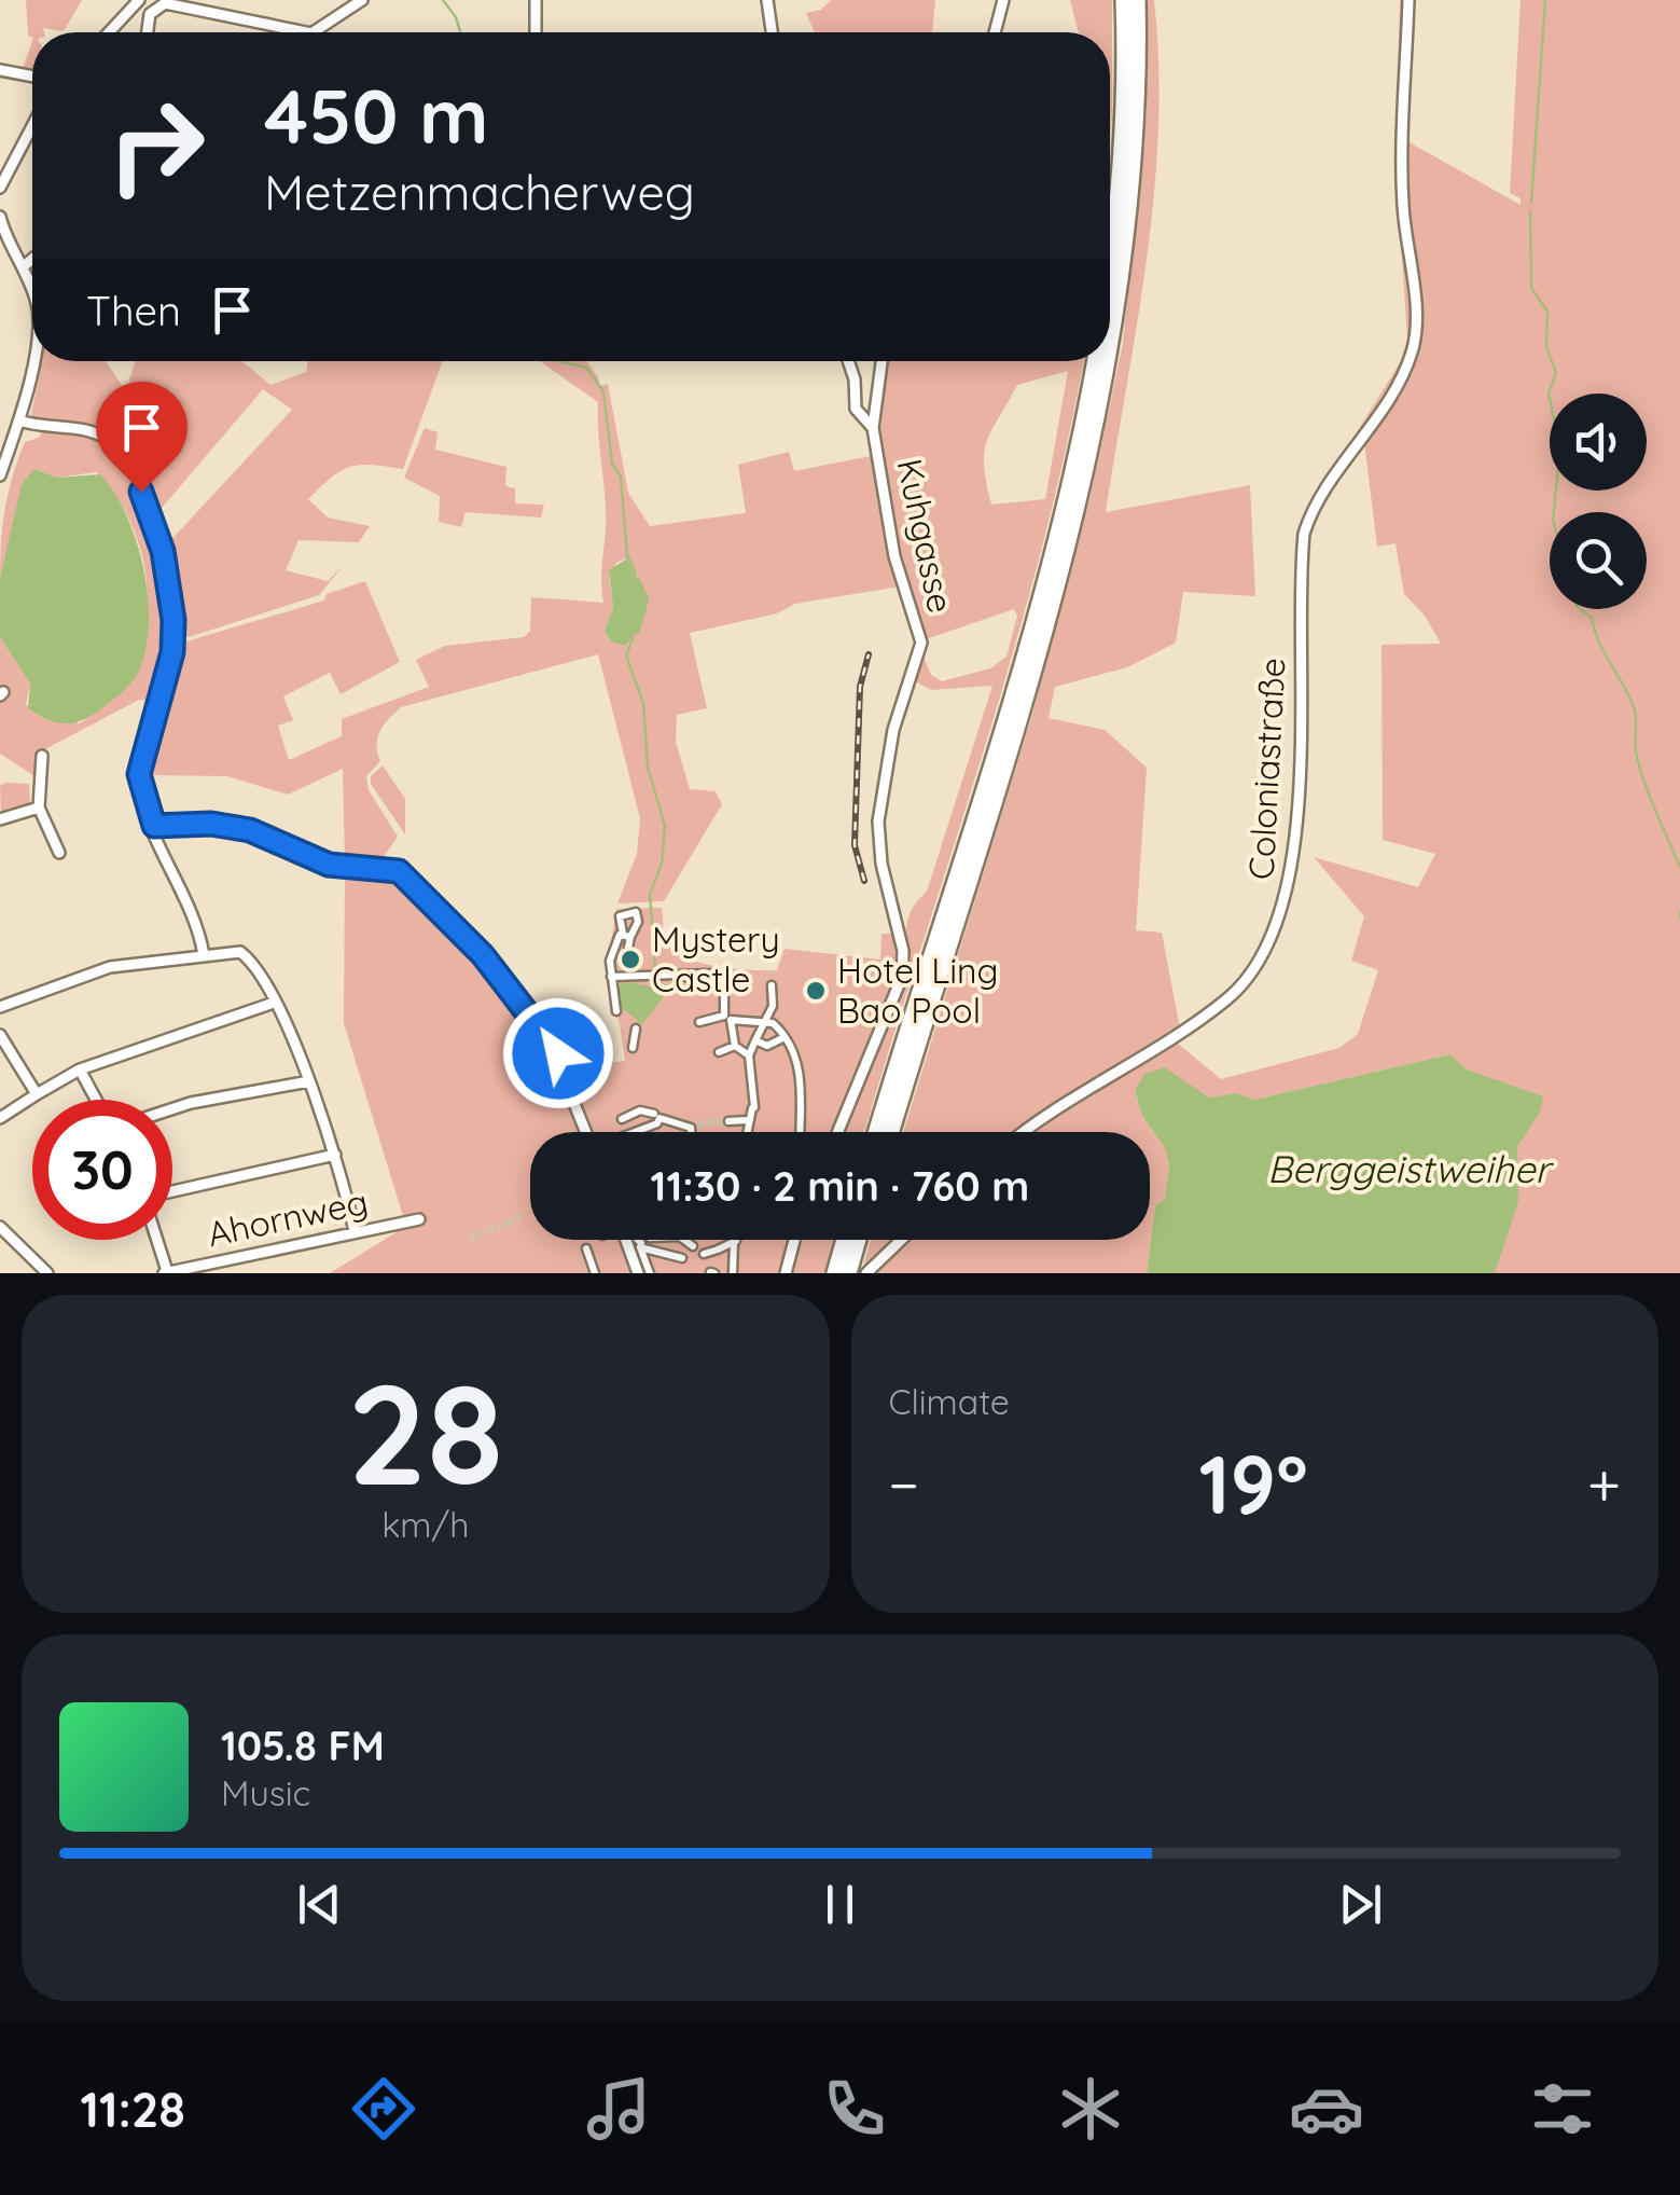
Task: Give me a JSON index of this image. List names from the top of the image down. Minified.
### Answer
{"streets":{"street":["Kuhgasse","Coloniastraße","Ahornweg"]},"water":["Berggeistweiher"],"places":["Mystery Castle","Hotel Ling Bao Pool"],"page":{"turn":["450 m","Metzenmacherweg"],"then":"Then","limit":"30","trip":"11:30 · 2 min · 760 m","tile":[["28","km/h"],"Climate"],"heat":["−","19°","+"],"song":["105.8 FM","Music"],"tabs":"11:28"}}
